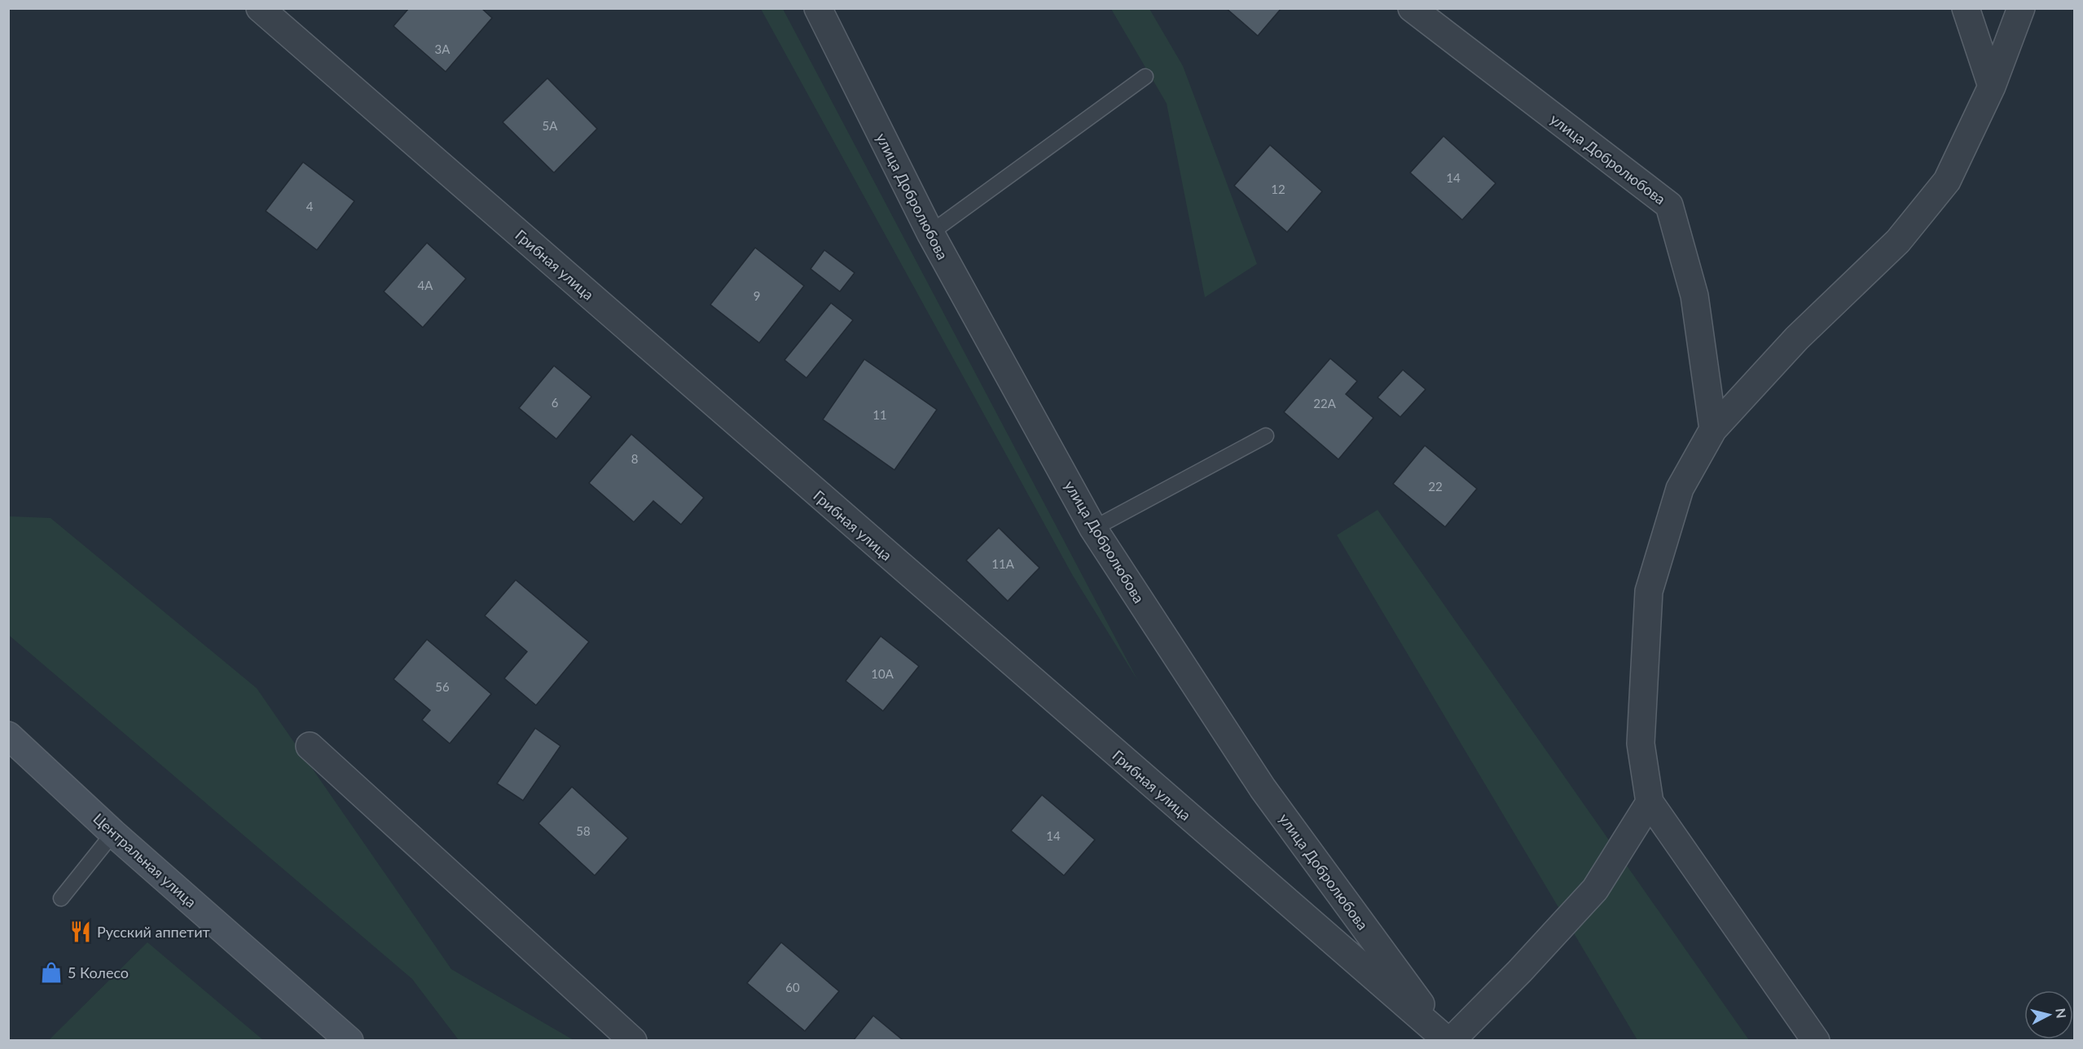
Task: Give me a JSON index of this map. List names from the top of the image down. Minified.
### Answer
{"streets":{"main road":["Центральная улица"],"street":["улица Добролюбова","Грибная улица"]},"crossings":[["улица Добролюбова","Грибная улица"]],"places":{"restaurant":["Русский аппетит"],"shop":["5 Колесо"]},"house_numbers":["3А","5А","14","12","4","4А","9","6","22А","11","8","22","11А","10А","56","58","14","60"],"north":"right"}
